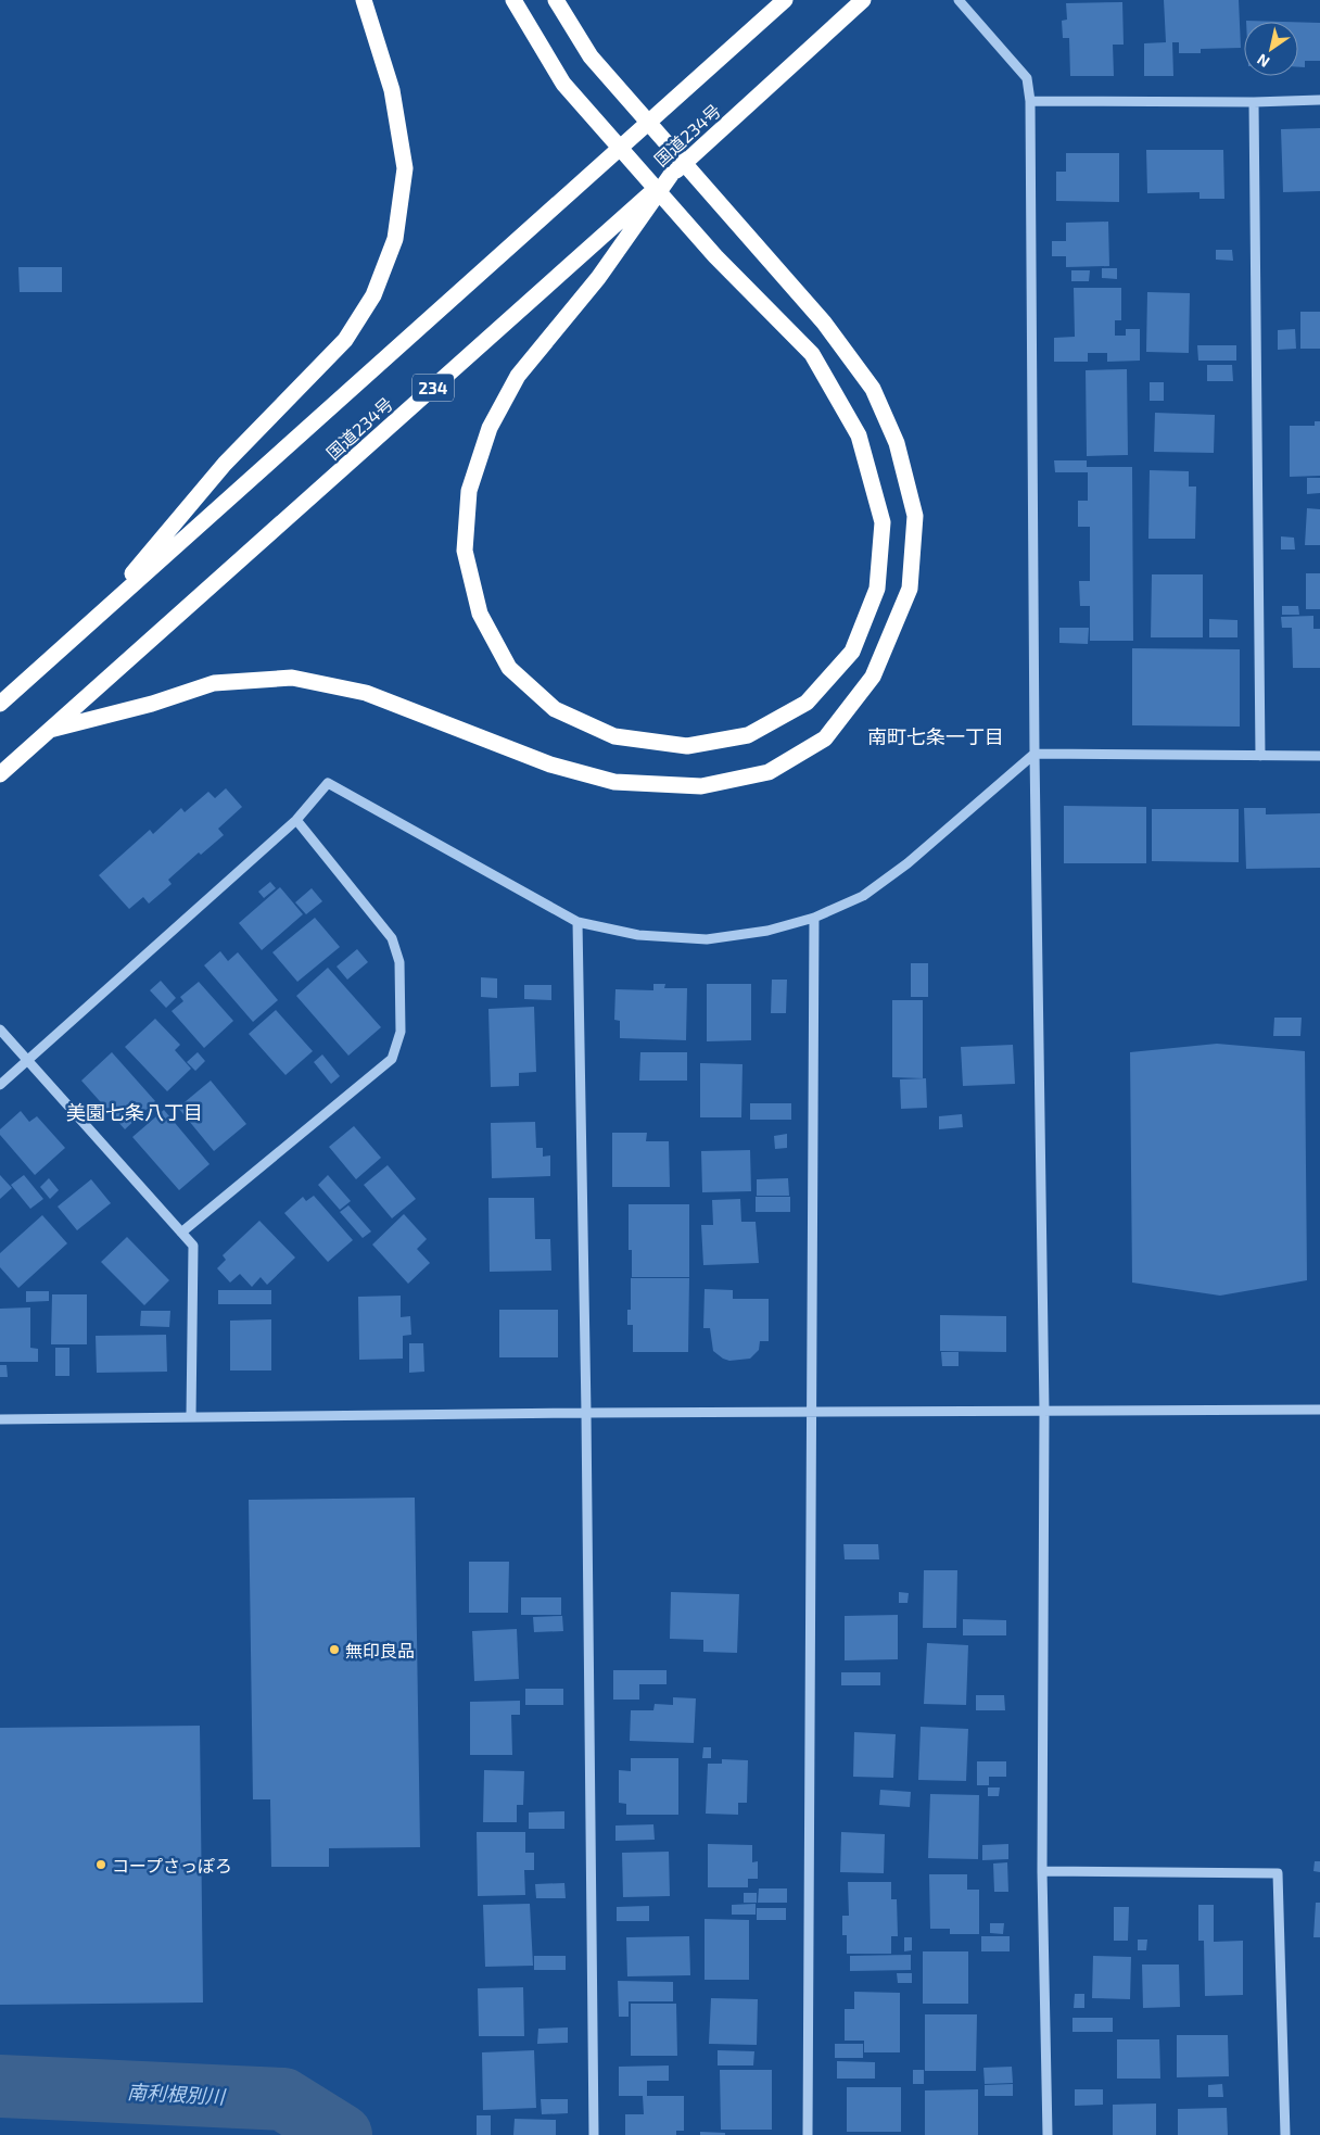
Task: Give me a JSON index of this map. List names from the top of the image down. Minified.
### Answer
{"streets":{"highway":["国道234号","234"]},"districts":["南町七条一丁目","美園七条八丁目"],"water":["南利根別川"],"places":["無印良品","コープさっぽろ"],"north":"bottom left"}
